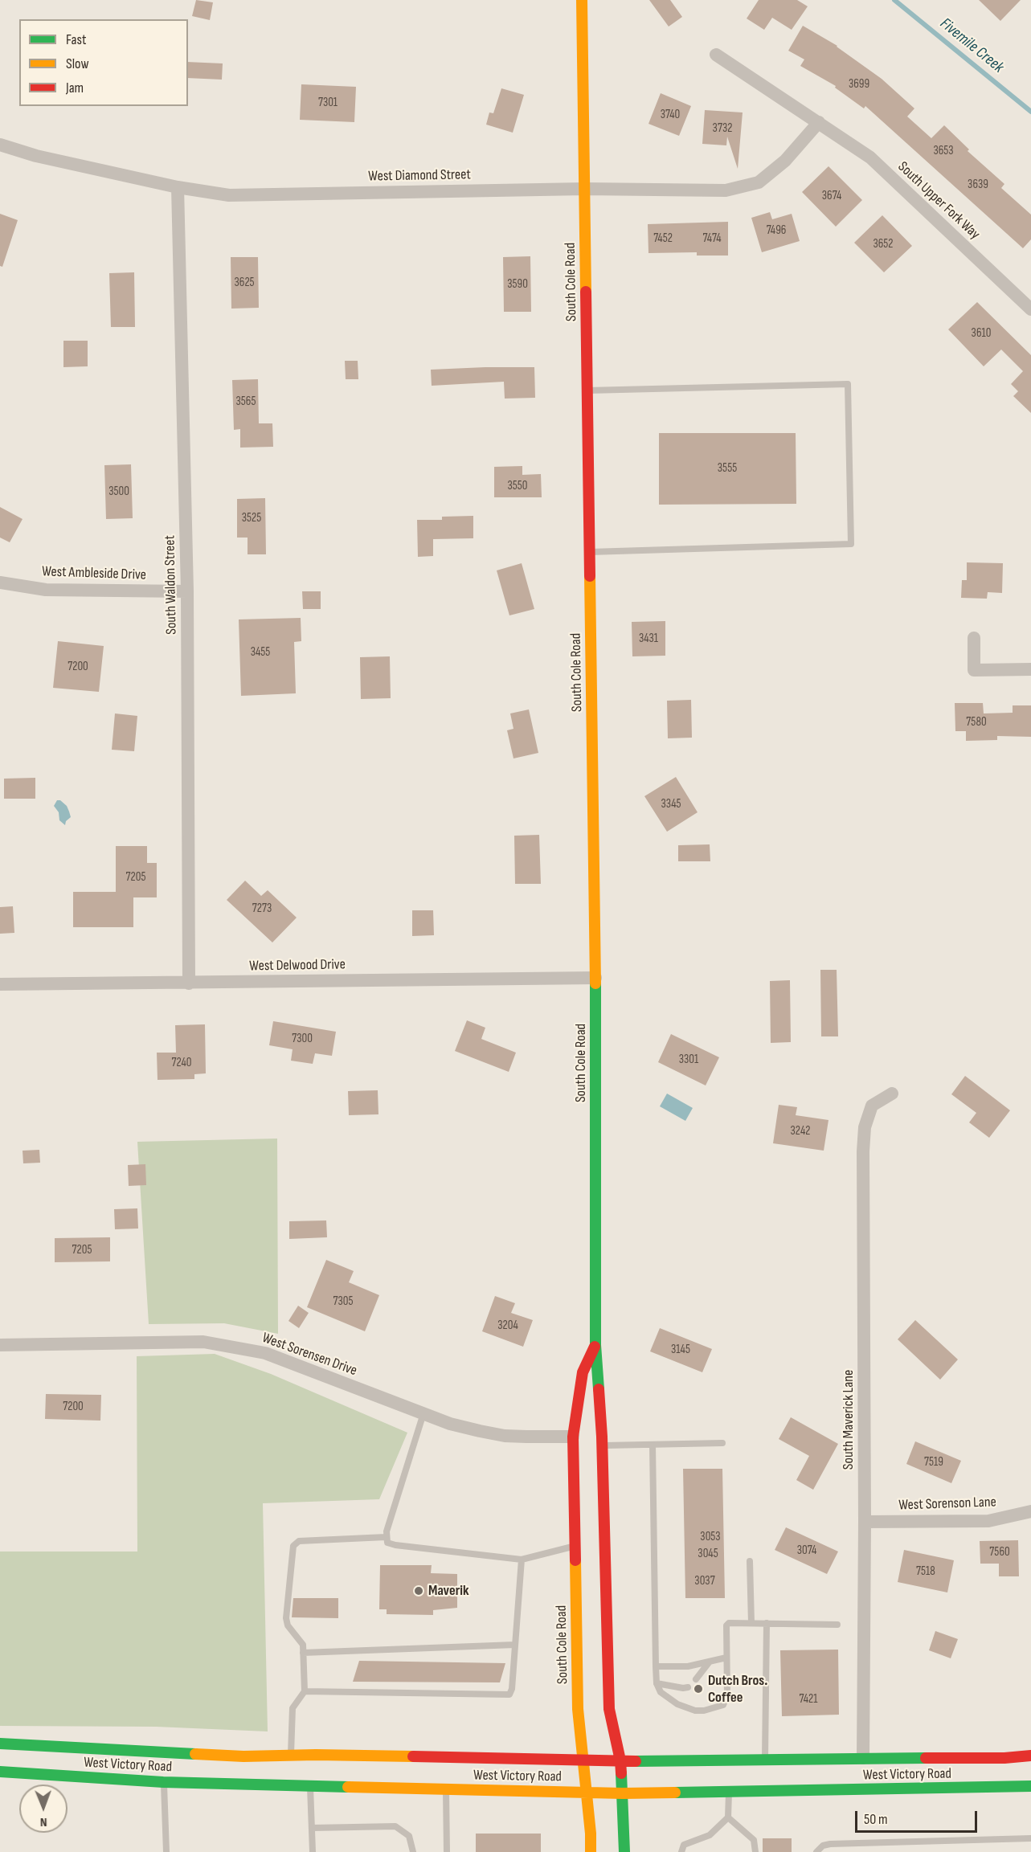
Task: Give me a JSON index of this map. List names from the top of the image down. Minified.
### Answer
{"streets":{"main road":["South Cole Road","West Victory Road"],"street":["West Diamond Street","South Upper Fork Way","West Ambleside Drive","South Waldon Street","West Delwood Drive","West Sorensen Drive","South Maverick Lane","West Sorenson Lane"]},"crossings":[["West Diamond Street","South Upper Fork Way"],["West Diamond Street","South Cole Road"],["West Diamond Street","South Waldon Street"],["South Cole Road","West Delwood Drive"],["South Cole Road","West Sorensen Drive"],["South Cole Road","West Victory Road"],["West Ambleside Drive","South Waldon Street"],["South Waldon Street","West Delwood Drive"],["South Maverick Lane","West Sorenson Lane"],["South Maverick Lane","West Victory Road"]],"water":["Fivemile Creek"],"places":["Maverik","Dutch Bros. Coffee"],"house_numbers":["3699","7301","3740","3732","3653","3639","3674","7496","7452","7474","3652","3625","3590","3610","3565","3555","3550","3500","3525","3431","3455","7200","7580","3345","7205","7273","7300","3301","7240","3242","7205","7305","3204","3145","7200","7519","3053","3074","7560","3045","7518","3037","7421"],"legend":["Fast","Slow","Jam"],"scale_bar":"50 m","north":"bottom"}
